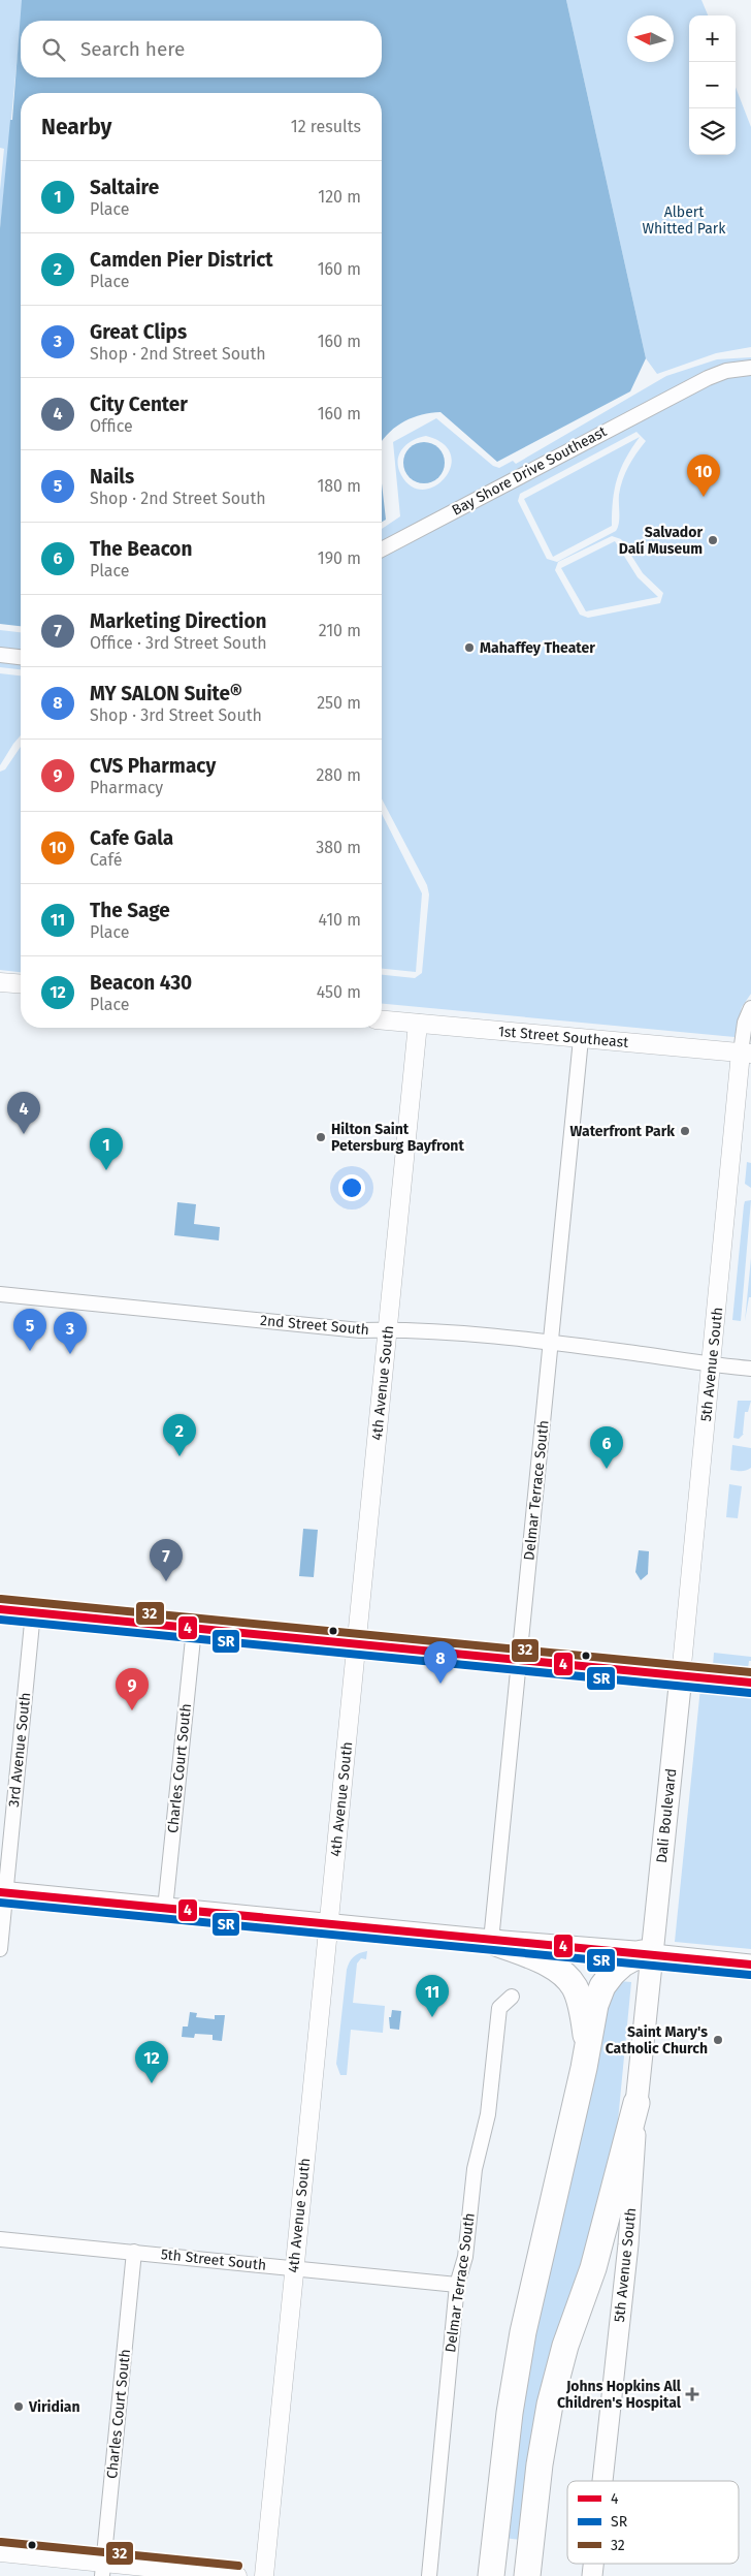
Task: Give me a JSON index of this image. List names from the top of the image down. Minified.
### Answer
{"streets":{"main road":["5th Avenue South","Dali Boulevard"],"street":["Bay Shore Drive Southeast","1st Street Southeast","2nd Street South","4th Avenue South","Delmar Terrace South","3rd Avenue South","Charles Court South","5th Street South"]},"crossings":[["1st Street Southeast","5th Avenue South"],["1st Street Southeast","4th Avenue South"],["1st Street Southeast","Delmar Terrace South"],["2nd Street South","5th Avenue South"],["2nd Street South","4th Avenue South"],["2nd Street South","Delmar Terrace South"],["5th Avenue South","Dali Boulevard"],["4th Avenue South","5th Street South"],["Delmar Terrace South","5th Street South"],["Charles Court South","5th Street South"]],"parks":["Albert Whitted Park"],"places":{"other":["Salvador Dalí Museum","Mahaffey Theater","Waterfront Park","Hilton Saint Petersburg Bayfront","Saint Mary's Catholic Church","Viridian"],"health":["Johns Hopkins All Children's Hospital"]},"lines":["transit line 32","transit line 4","transit line SR"],"legend":["4","SR","32"],"north":"left","page":{"map_buttons":["+","−"],"search":"Search here","heading":["Nearby","12 results"],"list":[{"mark":"1","name":"Saltaire","note":"Place","value":"120 m"},{"mark":"2","name":"Camden Pier District","note":"Place","value":"160 m"},{"mark":"3","name":"Great Clips","note":"Shop · 2nd Street South","value":"160 m"},{"mark":"4","name":"City Center","note":"Office","value":"160 m"},{"mark":"5","name":"Nails","note":"Shop · 2nd Street South","value":"180 m"},{"mark":"6","name":"The Beacon","note":"Place","value":"190 m"},{"mark":"7","name":"Marketing Direction","note":"Office · 3rd Street South","value":"210 m"},{"mark":"8","name":"MY SALON Suite®","note":"Shop · 3rd Street South","value":"250 m"},{"mark":"9","name":"CVS Pharmacy","note":"Pharmacy","value":"280 m"},{"mark":"10","name":"Cafe Gala","note":"Café","value":"380 m"},{"mark":"11","name":"The Sage","note":"Place","value":"410 m"},{"mark":"12","name":"Beacon 430","note":"Place","value":"450 m"}],"pins":["10","4","1","5","3","2","6","7","8","9","11","12"]}}
